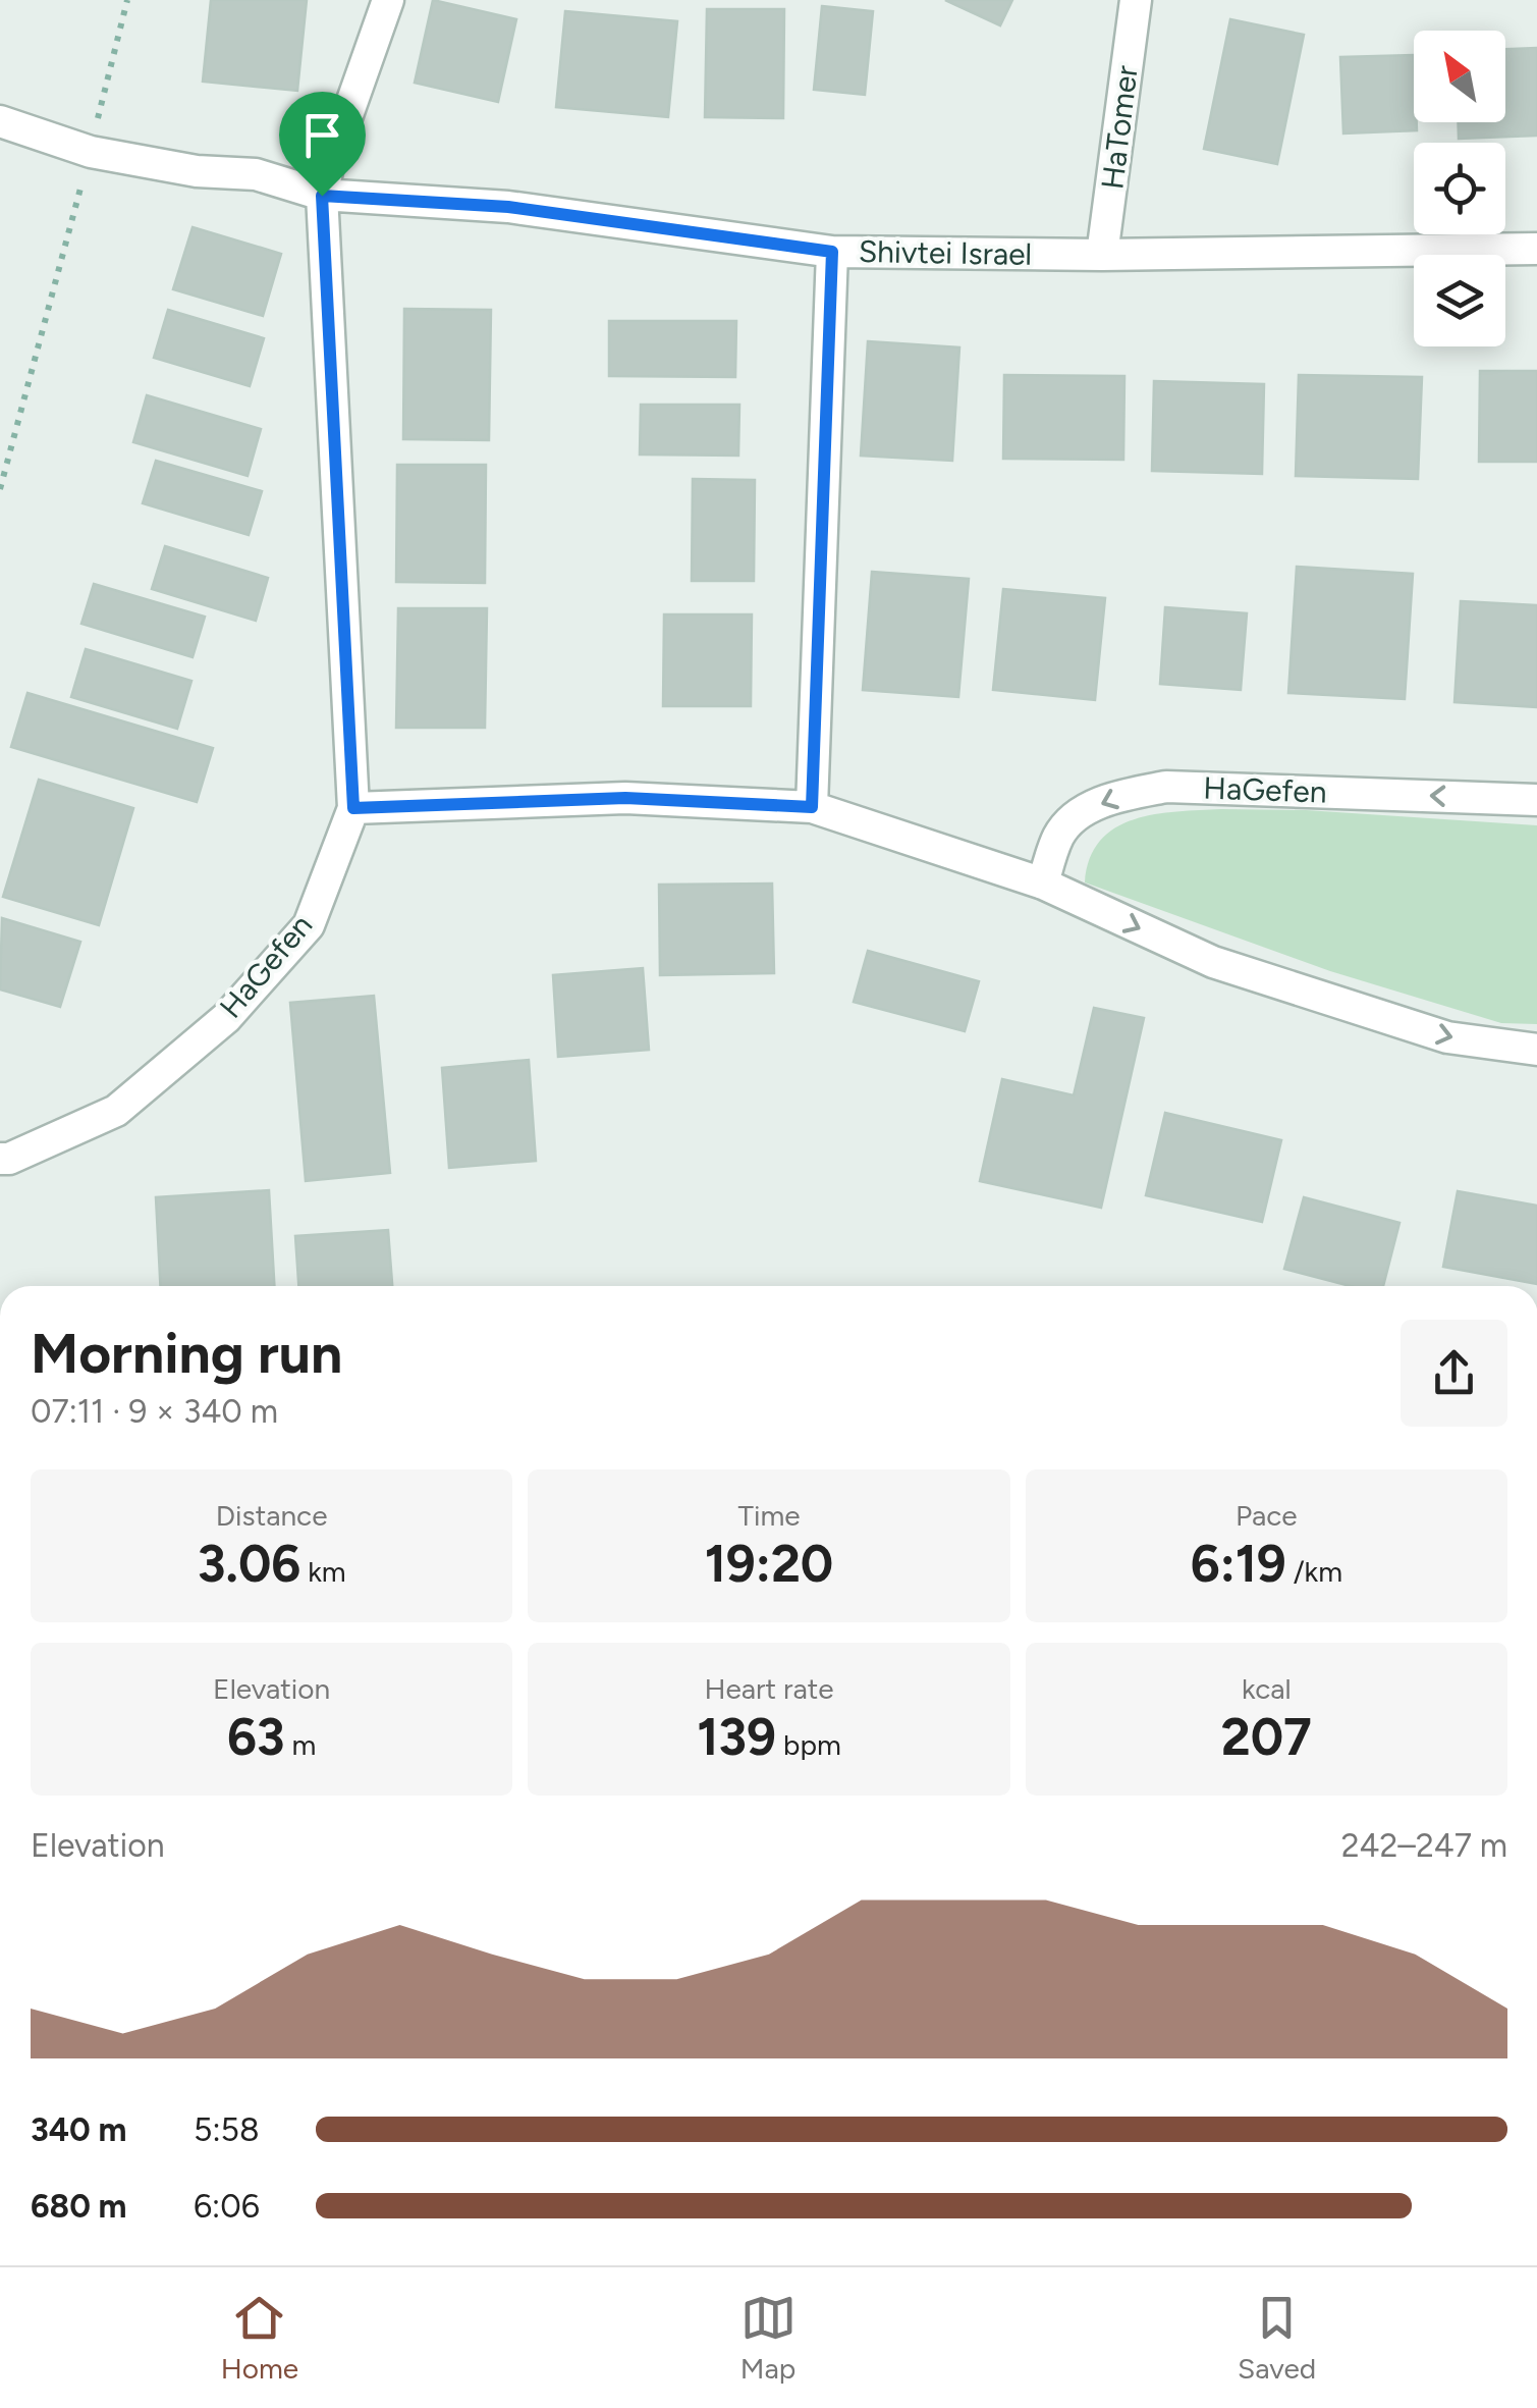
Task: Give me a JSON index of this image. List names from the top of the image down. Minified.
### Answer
{"streets":{"street":["HaTomer","Shivtei Israel","HaGefen"]},"crossings":[["HaTomer","Shivtei Israel"]],"one_way":["HaGefen"],"north":"top left","page":{"heading":["Morning run","07:11 · 9 × 340 m"],"stats":[["Distance","3.06 km"],["Time","19:20"],["Pace","6:19 /km"],["Elevation","63 m"],["Heart rate","139 bpm"],["kcal","207"]],"chart":["Elevation","242–247 m"],"list":[{"name":"340 m","note":"5:58"},{"name":"680 m","note":"6:06"}],"tabs":["Home","Map","Saved"]}}
